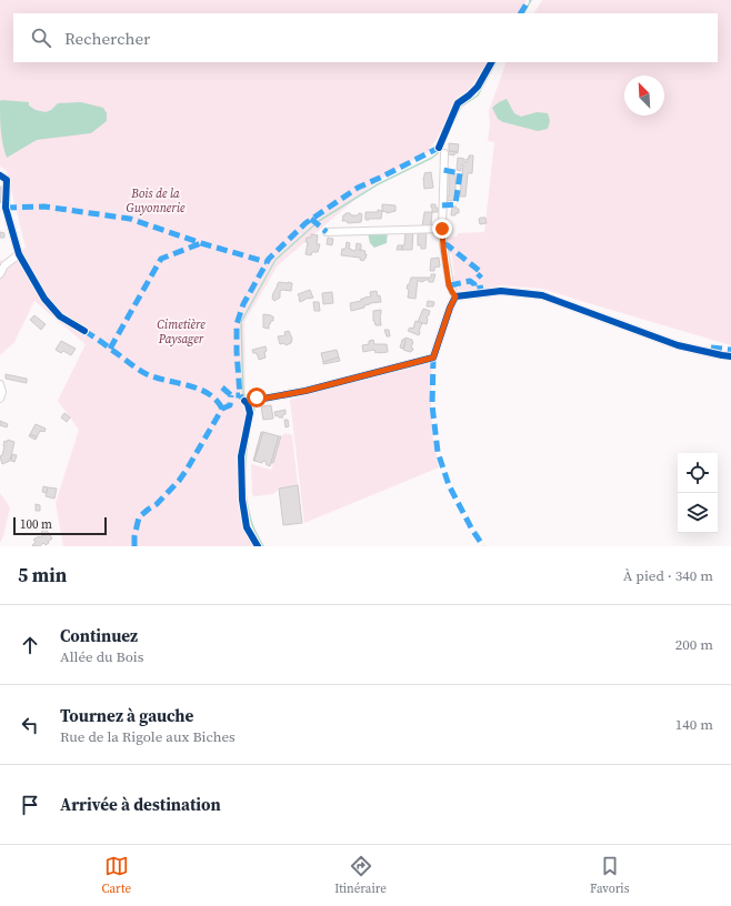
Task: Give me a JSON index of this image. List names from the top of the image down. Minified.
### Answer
{"parks":["Bois de la Guyonnerie","Cimetière Paysager"],"scale_bar":"100 m","north":"top left","page":{"search":"Rechercher","scale":"100 m","heading":["5 min","À pied · 340 m"],"list":[["Continuez","Allée du Bois","200 m"],["Tournez à gauche","Rue de la Rigole aux Biches","140 m"],"Arrivée à destination"],"nav":["Carte","Itinéraire","Favoris"]}}
